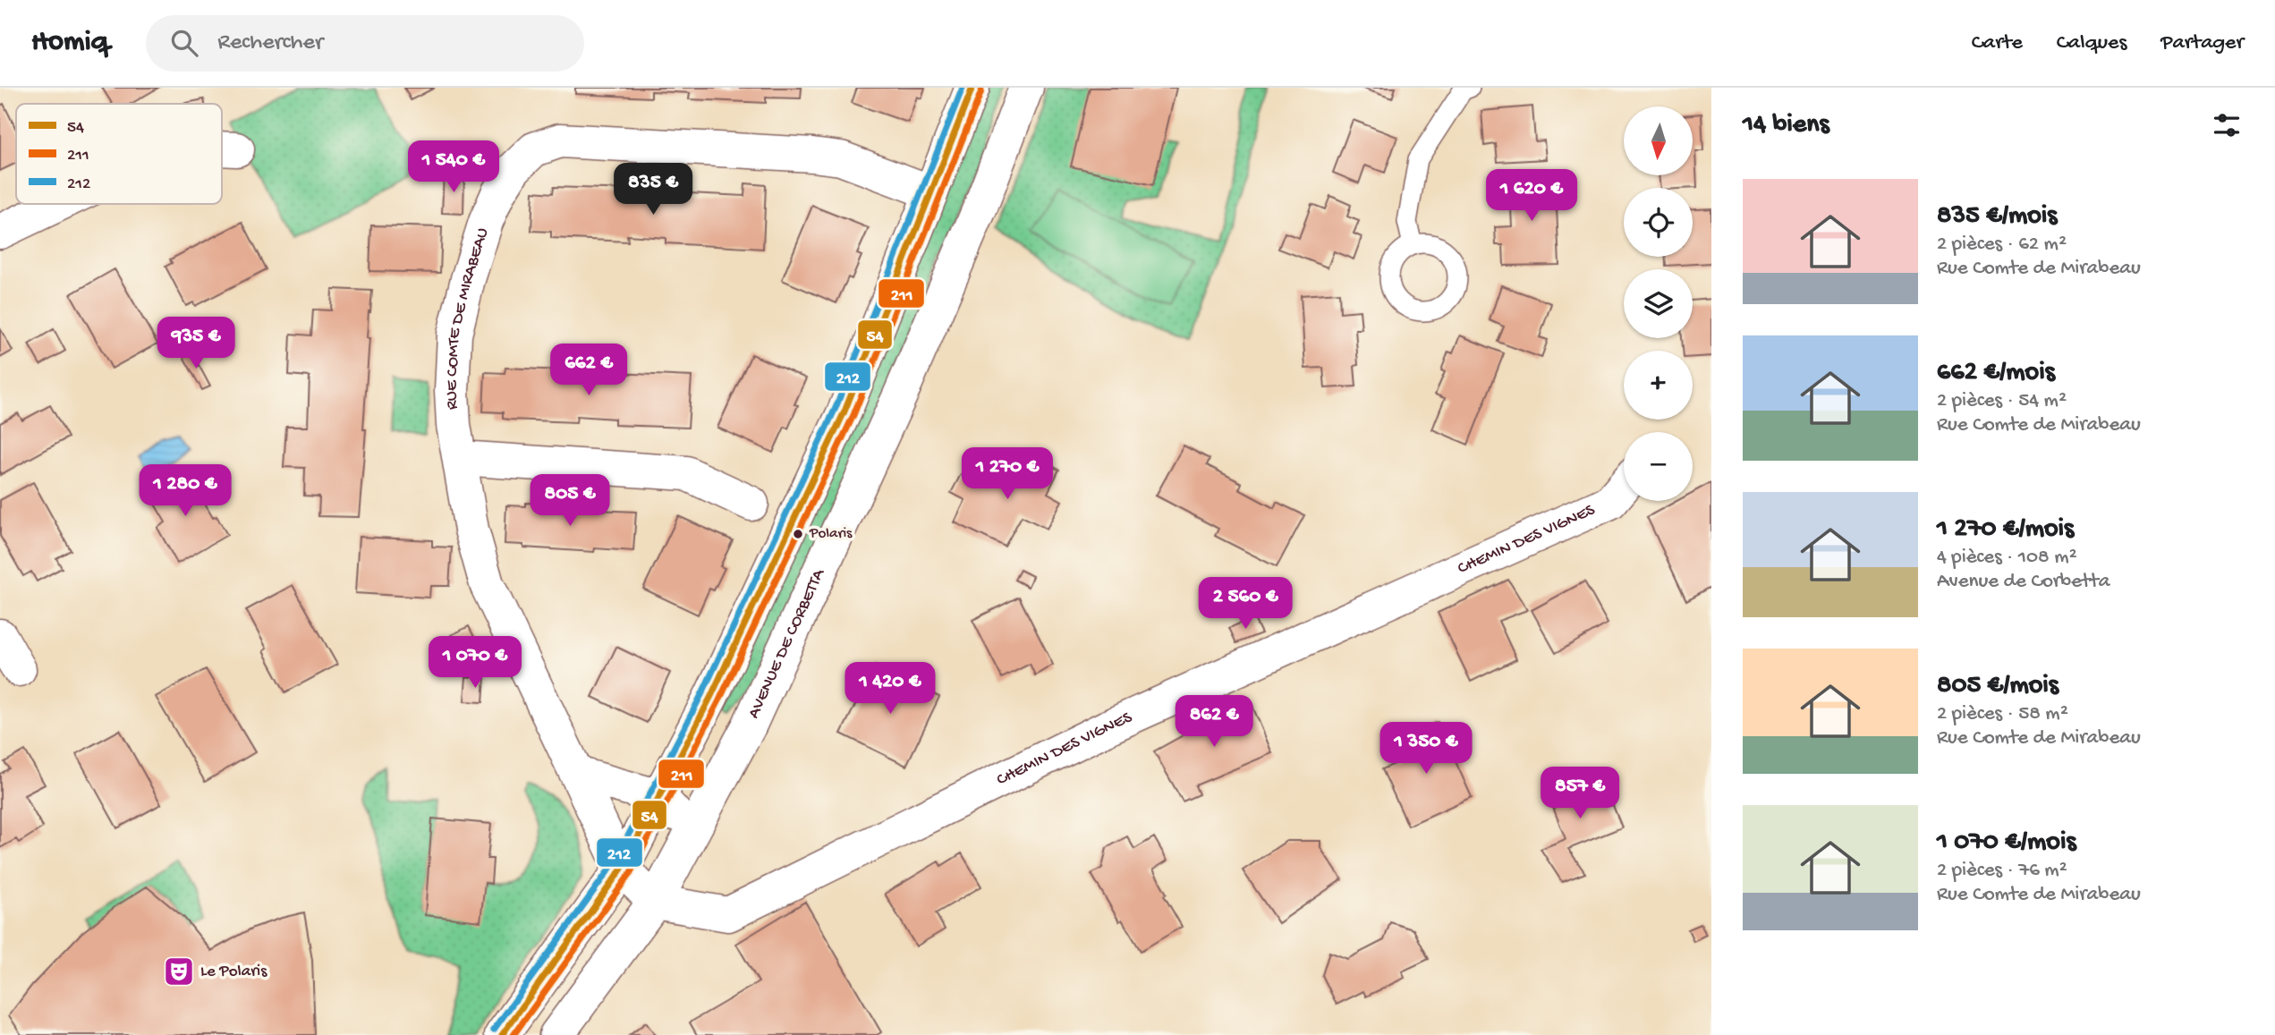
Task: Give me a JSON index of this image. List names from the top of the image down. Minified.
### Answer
{"streets":{"street":["RUE COMTE DE MIRABEAU","CHEMIN DES VIGNES","AVENUE DE CORBETTA"]},"crossings":[["RUE COMTE DE MIRABEAU","CHEMIN DES VIGNES"],["RUE COMTE DE MIRABEAU","AVENUE DE CORBETTA"],["CHEMIN DES VIGNES","AVENUE DE CORBETTA"]],"places":{"other":["Polaris"],"theatre":["Le Polaris"]},"lines":["transit line 54","transit line 212","transit line 211"],"legend":["54","211","212"],"north":"bottom","page":{"header":"Homiq","search":"Rechercher","nav":["Carte","Calques","Partager"],"heading":"14 biens","map_buttons":["+","−"],"price":["1 540 €","835 €","1 620 €","935 €","662 €","1 270 €","1 280 €","805 €","2 560 €","1 070 €","1 420 €","862 €","1 350 €","857 €"],"list":[{"name":"835 €/mois","note":"2 pièces · 62 m² · Rue Comte de Mirabeau"},{"name":"662 €/mois","note":"2 pièces · 54 m² · Rue Comte de Mirabeau"},{"name":"1 270 €/mois","note":"4 pièces · 108 m² · Avenue de Corbetta"},{"name":"805 €/mois","note":"2 pièces · 58 m² · Rue Comte de Mirabeau"},{"name":"1 070 €/mois","note":"2 pièces · 76 m² · Rue Comte de Mirabeau"}]}}
